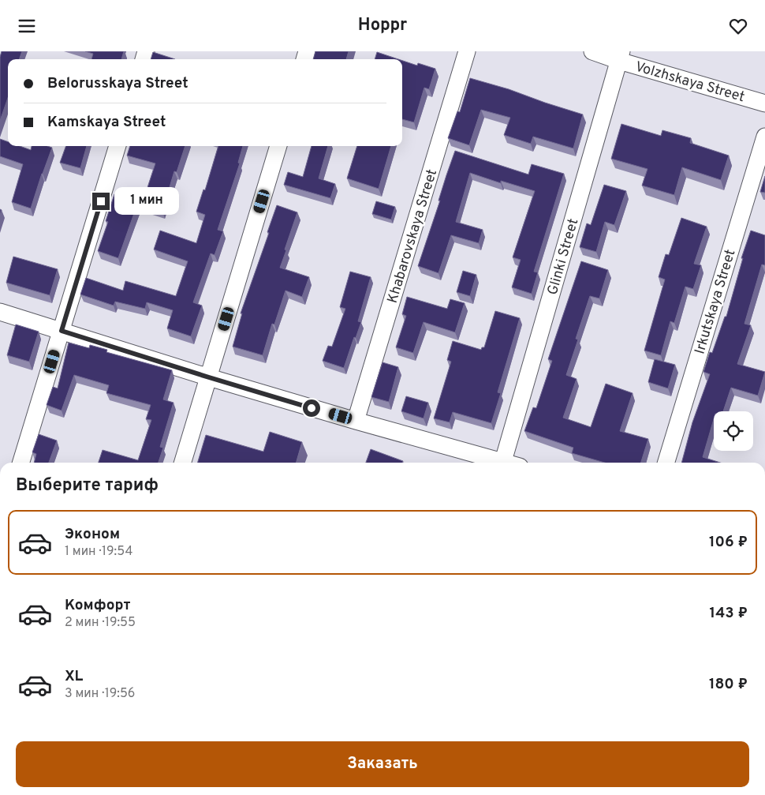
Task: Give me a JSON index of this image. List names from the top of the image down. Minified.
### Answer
{"streets":{"street":["Volzhskaya Street","Khabarovskaya Street","Glinki Street","Irkutskaya Street"]},"crossings":[["Volzhskaya Street","Glinki Street"]],"page":{"header":"Hoppr","banner":["Belorusskaya Street","Kamskaya Street"],"bubble":"1 мин","heading":"Выберите тариф","list":[{"name":"Эконом","note":"1 мин · 19:54","value":"106 ₽"},{"name":"Комфорт","note":"2 мин · 19:55","value":"143 ₽"},{"name":"XL","note":"3 мин · 19:56","value":"180 ₽"}],"buttons":"Заказать"}}
